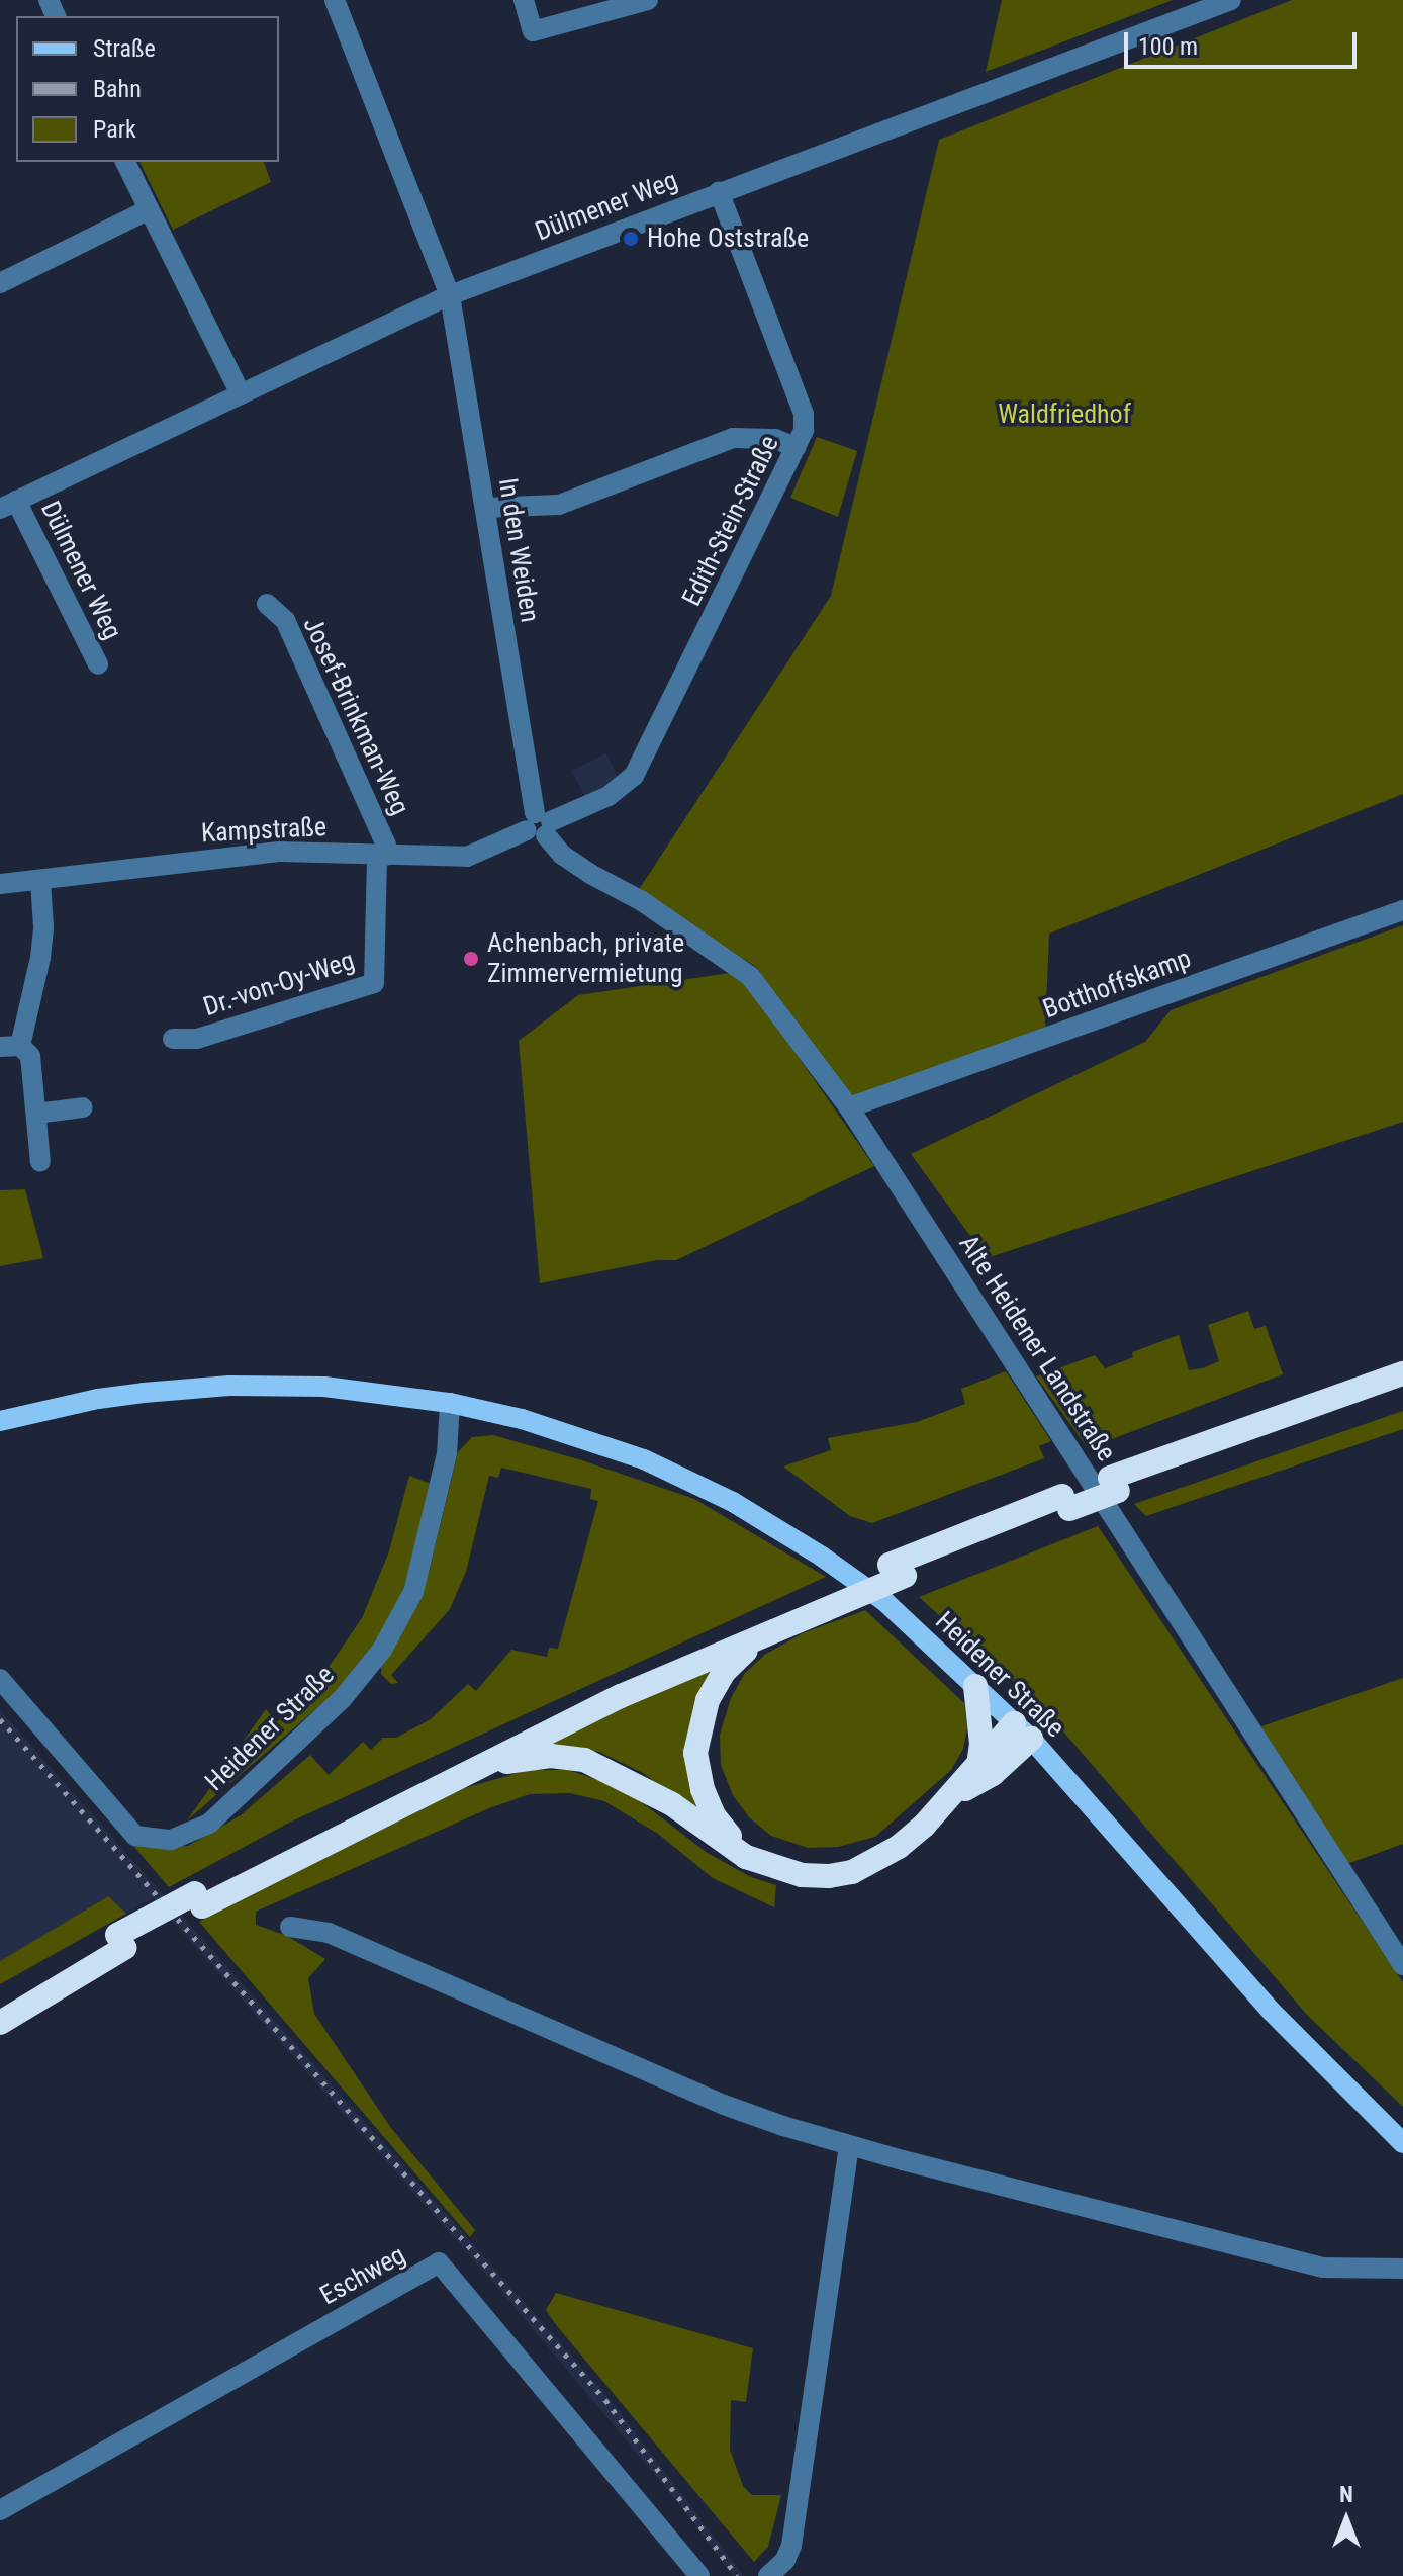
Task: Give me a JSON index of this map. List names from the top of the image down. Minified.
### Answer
{"streets":{"main road":["Heidener Straße"],"street":["Dülmener Weg","Edith-Stein-Straße","In den Weiden","Josef-Brinkman-Weg","Kampstraße","Dr.-von-Oy-Weg","Botthoffskamp","Alte Heidener Landstraße","Eschweg"]},"crossings":[["Dülmener Weg","Edith-Stein-Straße"],["Dülmener Weg","In den Weiden"],["Edith-Stein-Straße","In den Weiden"],["Edith-Stein-Straße","Kampstraße"],["Edith-Stein-Straße","Alte Heidener Landstraße"],["In den Weiden","Kampstraße"],["In den Weiden","Alte Heidener Landstraße"],["Josef-Brinkman-Weg","Kampstraße"],["Josef-Brinkman-Weg","Dr.-von-Oy-Weg"],["Kampstraße","Dr.-von-Oy-Weg"],["Kampstraße","Alte Heidener Landstraße"],["Botthoffskamp","Alte Heidener Landstraße"]],"parks":["Waldfriedhof"],"places":["Hohe Oststraße","Achenbach, private Zimmervermietung"],"legend":["Straße","Bahn","Park"],"scale_bar":"100 m","north":"top"}
